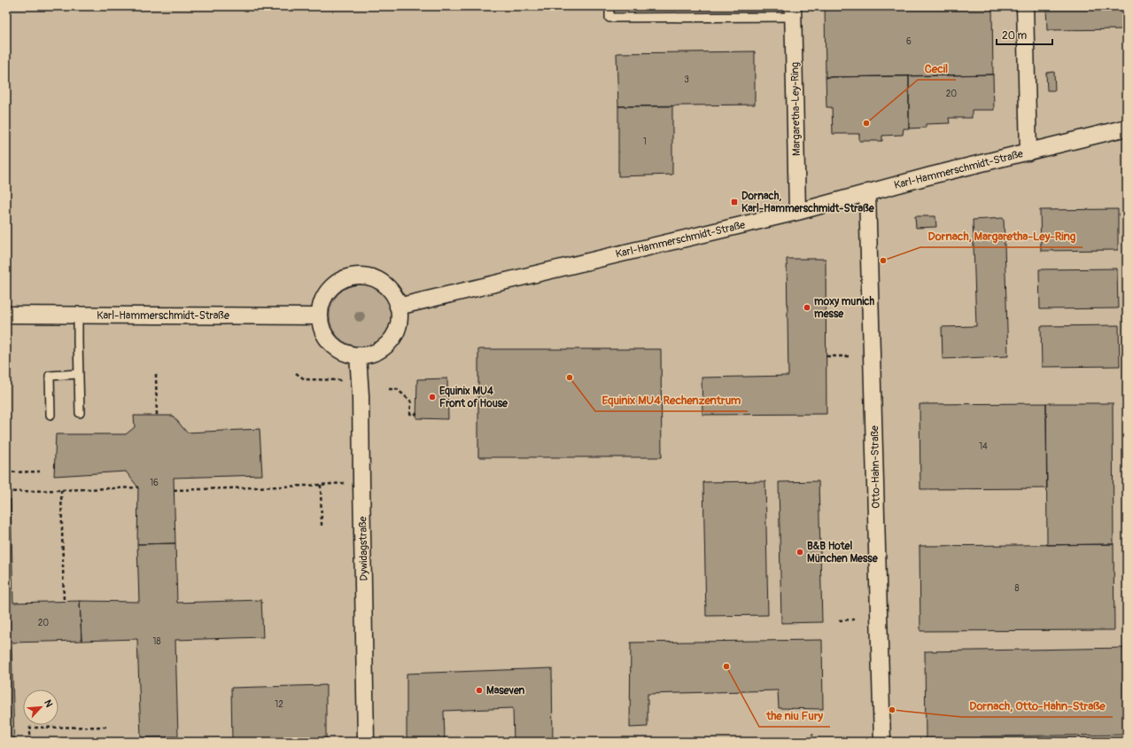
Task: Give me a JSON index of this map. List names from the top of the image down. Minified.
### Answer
{"streets":{"street":["Margaretha-Ley-Ring","Karl-Hammerschmidt-Straße","Otto-Hahn-Straße","Dywidagstraße"]},"crossings":[["Margaretha-Ley-Ring","Karl-Hammerschmidt-Straße"],["Karl-Hammerschmidt-Straße","Otto-Hahn-Straße"],["Karl-Hammerschmidt-Straße","Dywidagstraße"]],"places":{"other":["Cecil","Dornach, Margaretha-Ley-Ring","moxy munich messe","Equinix MU4 Rechenzentrum","Equinix MU4 Front of House","B&B Hotel München Messe","the niu Fury","Maseven","Dornach, Otto-Hahn-Straße"],"transit":["Dornach, Karl-Hammerschmidt-Straße"]},"house_numbers":["6","3","20","1","14","16","8","20","18","12"],"scale_bar":"20 m","north":"top right"}
